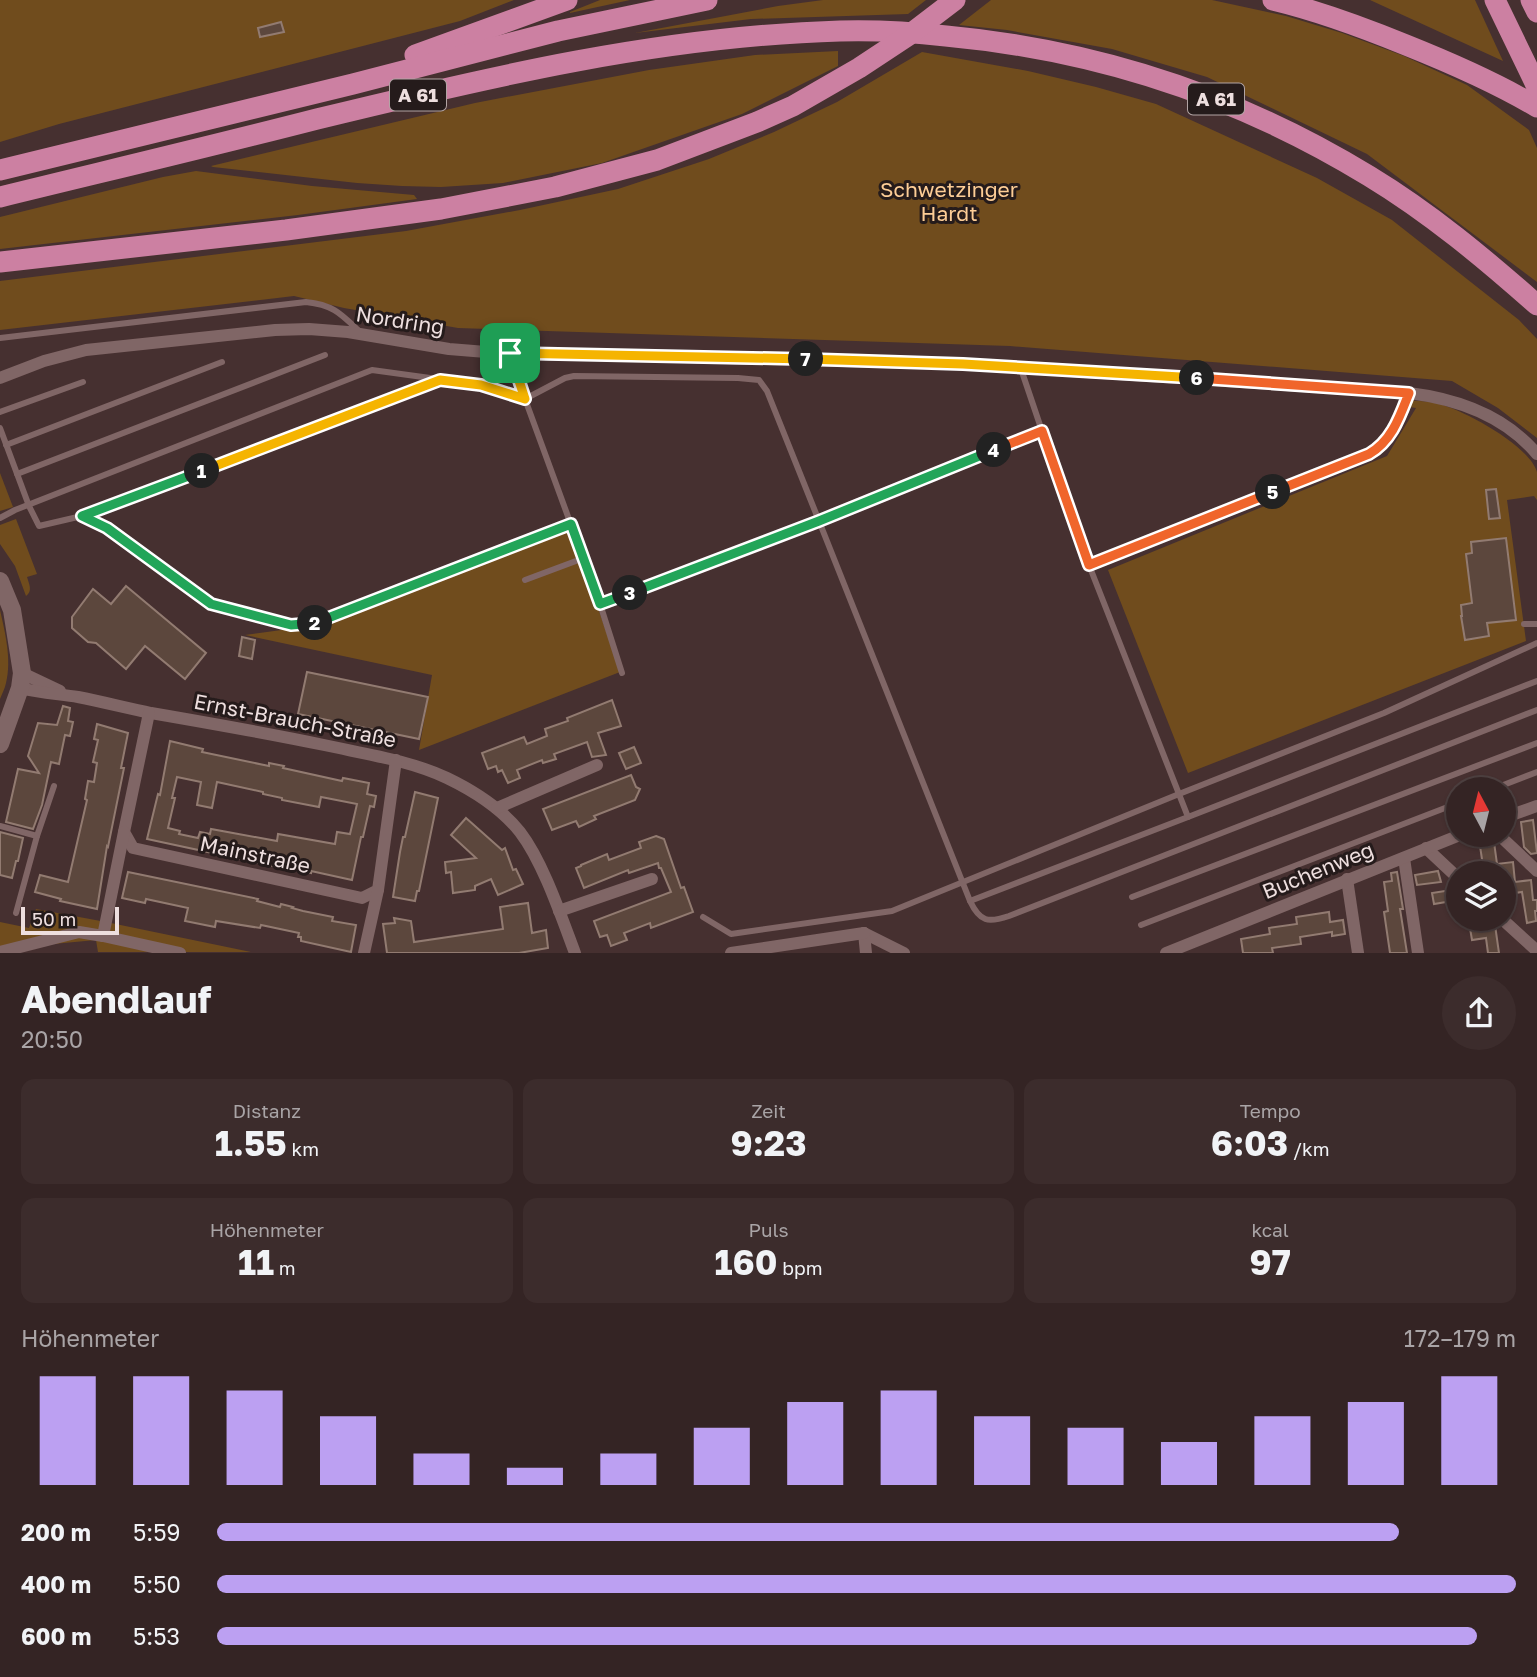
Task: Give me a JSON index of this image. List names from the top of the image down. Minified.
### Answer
{"streets":{"highway":["A 61"],"street":["Nordring","Ernst-Brauch-Straße","Mainstraße","Buchenweg"]},"parks":["Schwetzinger Hardt"],"scale_bar":"50 m","north":"top","page":{"pins":["7","6","4","1","5","3","2"],"scale":"50 m","heading":["Abendlauf","20:50"],"stats":[["Distanz","1.55 km"],["Zeit","9:23"],["Tempo","6:03 /km"],["Höhenmeter","11 m"],["Puls","160 bpm"],["kcal","97"]],"chart":["Höhenmeter","172–179 m"],"list":[{"name":"200 m","note":"5:59"},{"name":"400 m","note":"5:50"},{"name":"600 m","note":"5:53"}]}}
